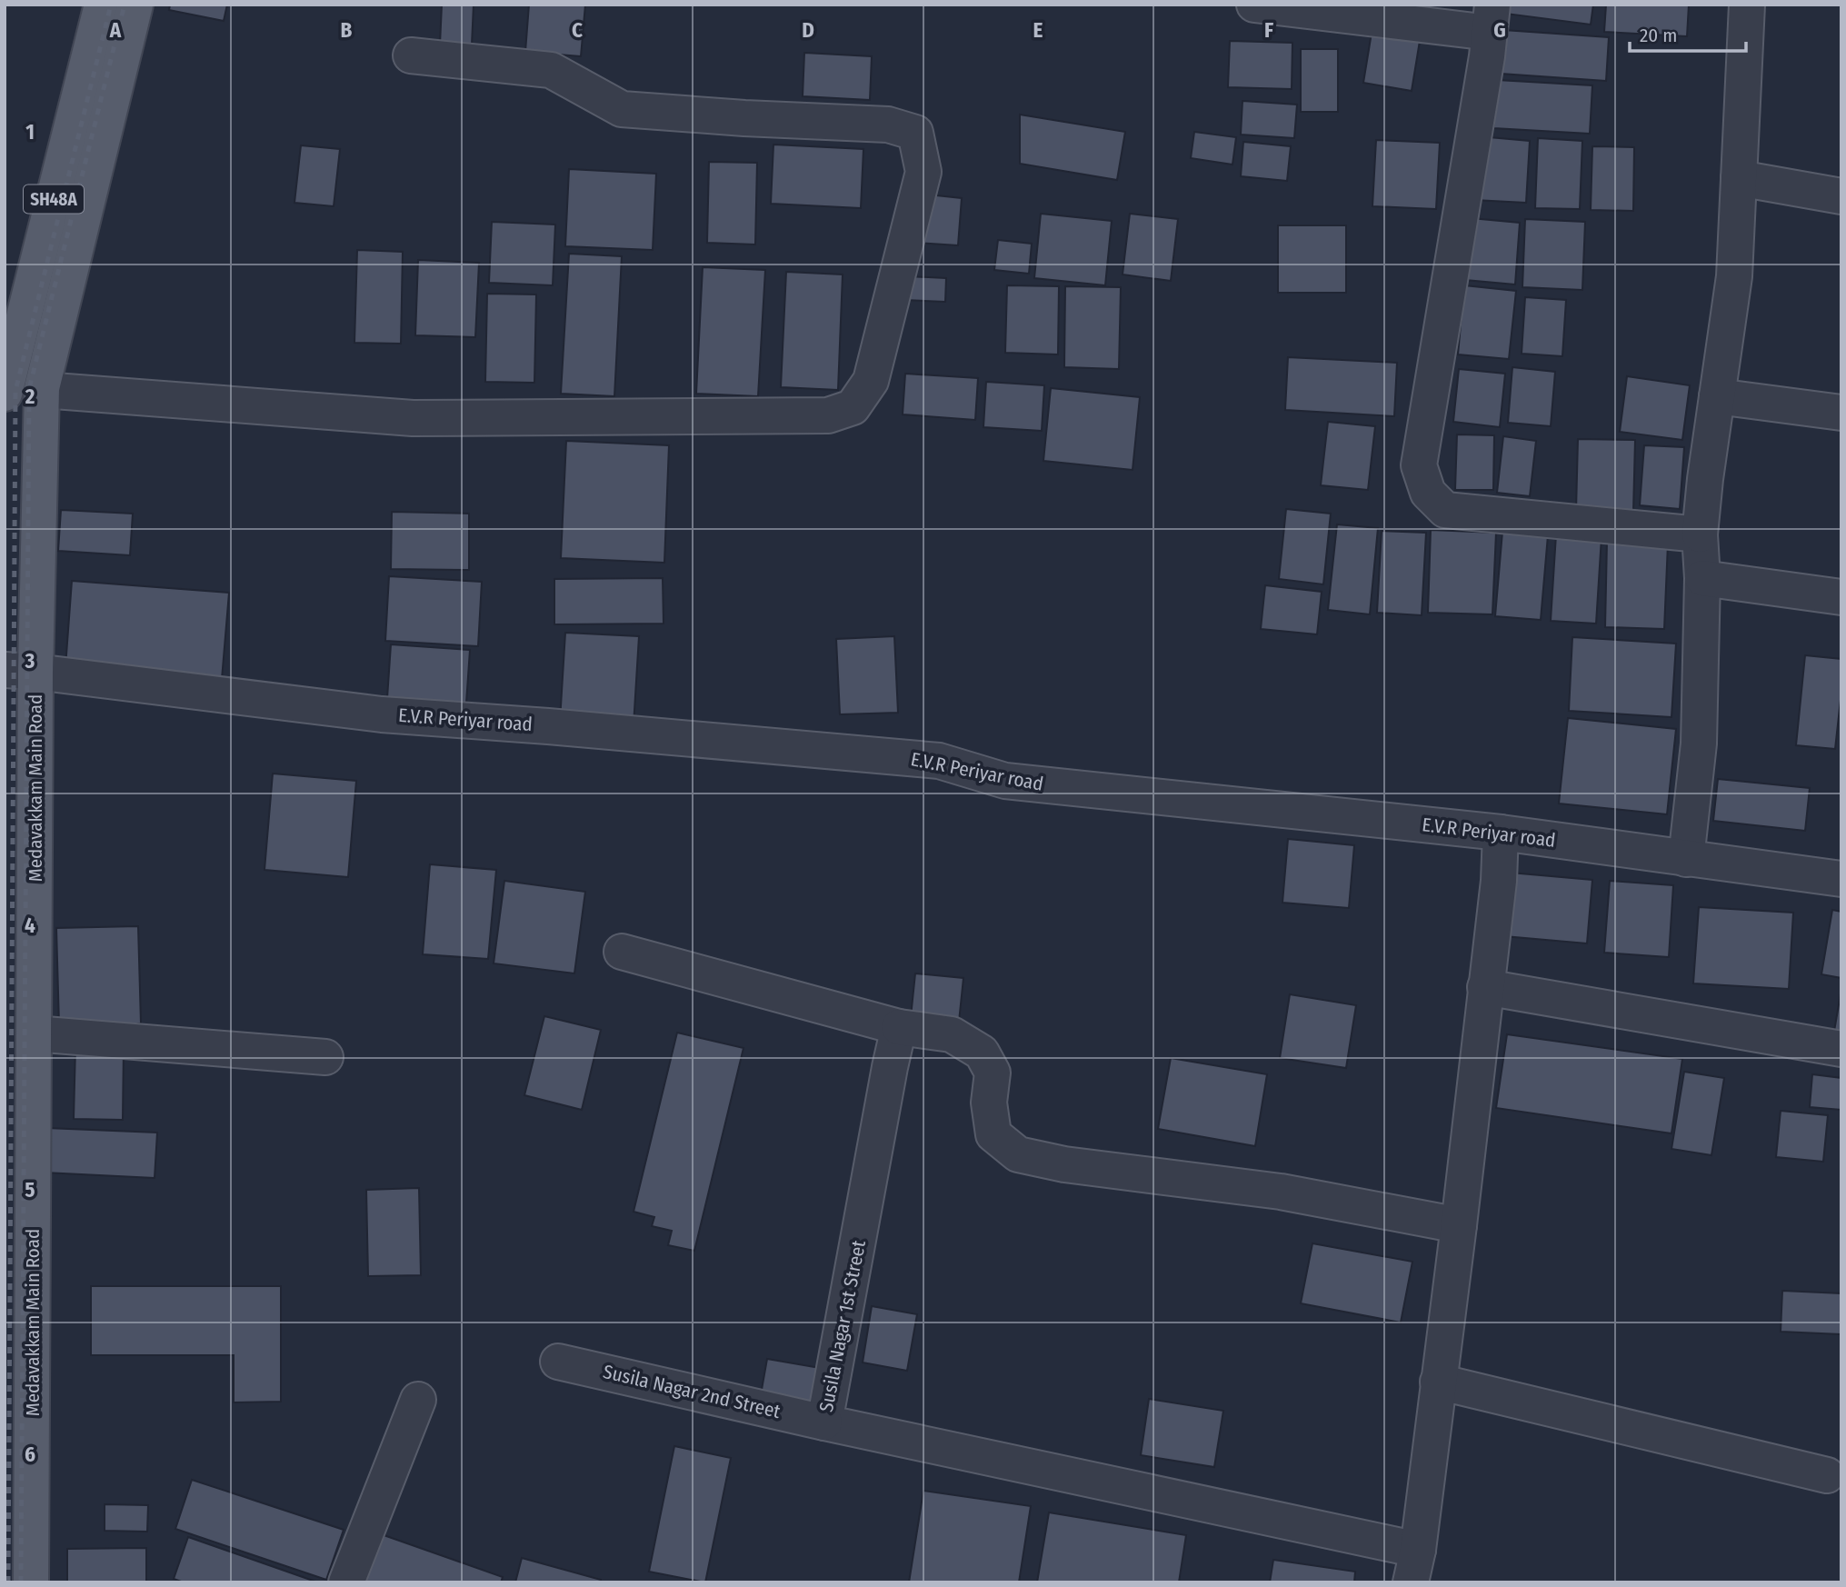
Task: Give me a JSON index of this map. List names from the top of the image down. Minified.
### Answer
{"streets":{"main road":["SH48A","Medavakkam Main Road"],"street":["E.V.R Periyar road","Susila Nagar 1st Street","Susila Nagar 2nd Street"]},"crossings":[["E.V.R Periyar road","Medavakkam Main Road"],["Susila Nagar 1st Street","Susila Nagar 2nd Street"]],"scale_bar":"20 m","grid":{"columns":["A","B","C","D","E","F","G"],"rows":["1","2","3","4","5","6"]}}
